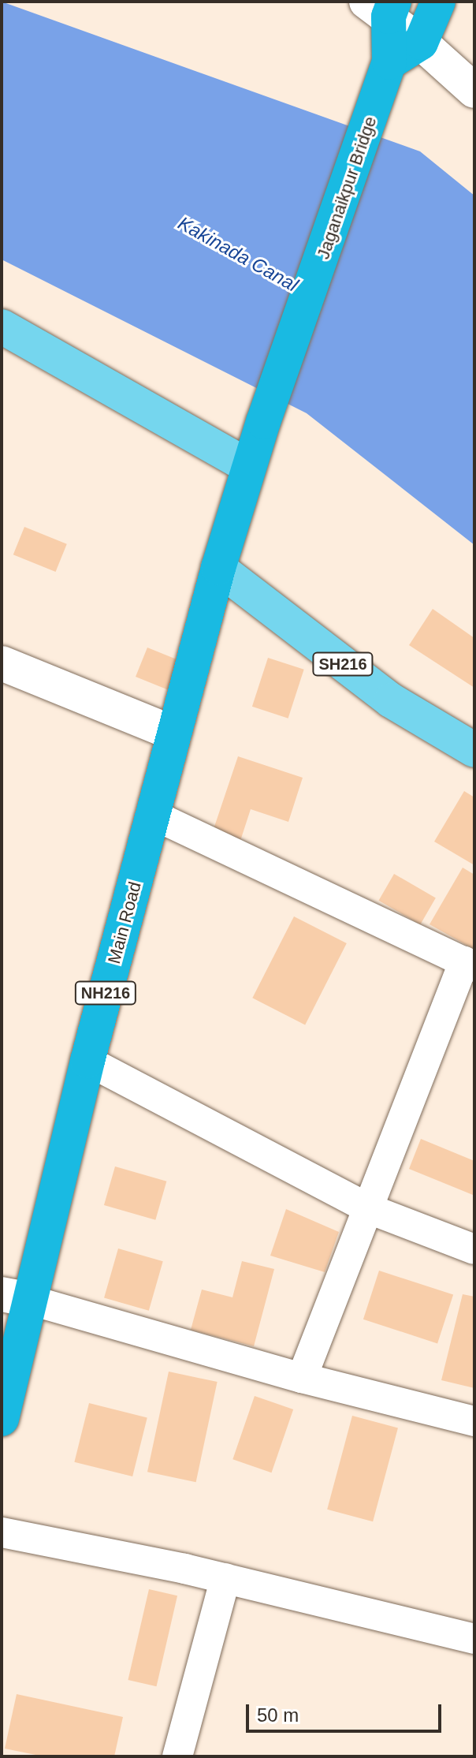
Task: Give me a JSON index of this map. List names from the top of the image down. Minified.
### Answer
{"streets":{"highway":["Jaganaikpur Bridge","Main Road","NH216"],"main road":["SH216"]},"crossings":[["Jaganaikpur Bridge","Main Road"],["Jaganaikpur Bridge","NH216"],["SH216","Main Road"]],"water":["Kakinada Canal"],"scale_bar":"50 m"}
